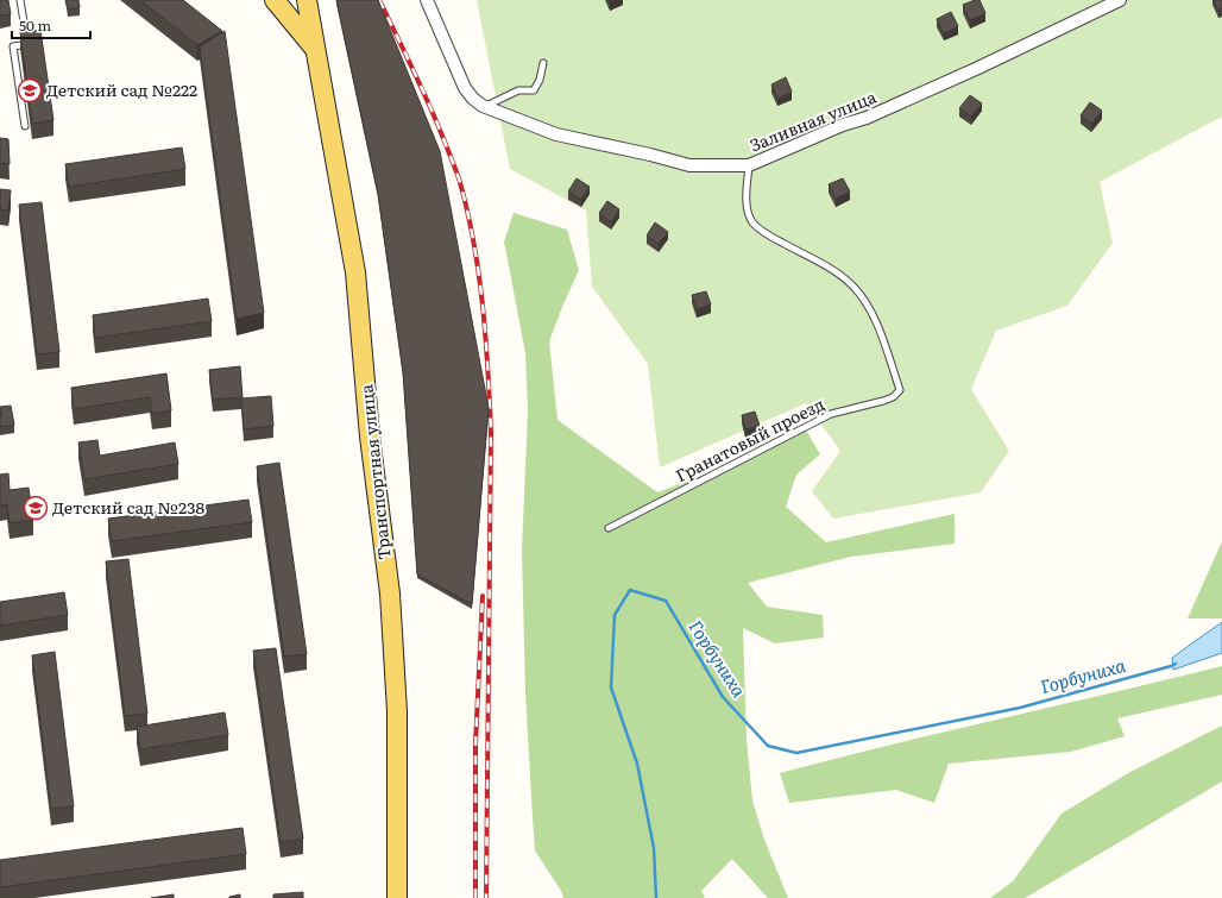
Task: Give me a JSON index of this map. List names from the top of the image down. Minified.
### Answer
{"streets":{"main road":["Транспортная улица"],"street":["Заливная улица"],"lane":["Гранатовый проезд"]},"crossings":[["Заливная улица","Гранатовый проезд"]],"water":["Горбуниха"],"places":{"school or university":["Детский сад №222","Детский сад №238"]},"scale_bar":"50 m"}
